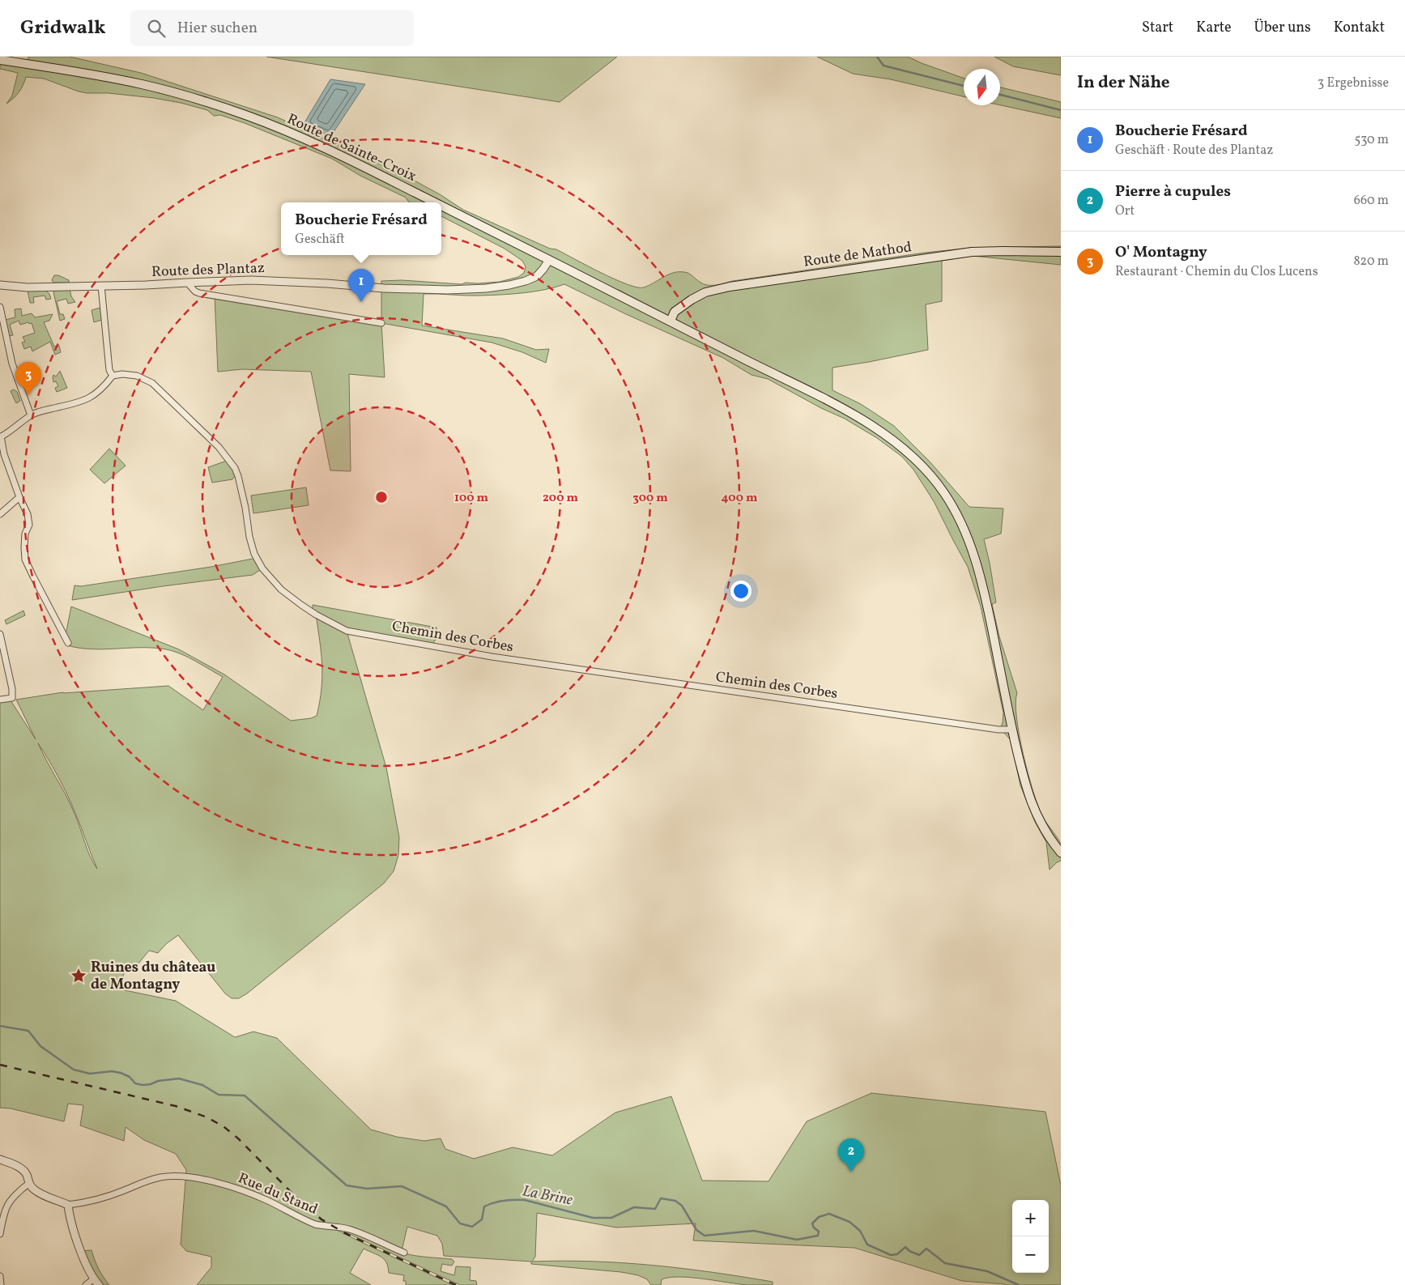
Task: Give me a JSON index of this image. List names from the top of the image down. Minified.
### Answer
{"streets":{"main road":["Route de Sainte-Croix","Route de Mathod"],"street":["Route des Plantaz","Chemin des Corbes","Rue du Stand"]},"crossings":[["Route de Sainte-Croix","Route de Mathod"],["Route de Sainte-Croix","Route des Plantaz"],["Route de Sainte-Croix","Chemin des Corbes"]],"water":["La Brine"],"places":{"place":["Ruines du château de Montagny"]},"north":"bottom","page":{"header":"Gridwalk","search":"Hier suchen","nav":["Start","Karte","Über uns","Kontakt"],"heading":["In der Nähe","3 Ergebnisse"],"list":[{"mark":"1","name":"Boucherie Frésard","note":"Geschäft · Route des Plantaz","value":"530 m"},{"mark":"2","name":"Pierre à cupules","note":"Ort","value":"660 m"},{"mark":"3","name":"O' Montagny","note":"Restaurant · Chemin du Clos Lucens","value":"820 m"}],"popup":["Boucherie Frésard","Geschäft"],"pins":["1","3","2"],"map_buttons":["+","−"]},"rings":["100 m","200 m","300 m","400 m"]}
